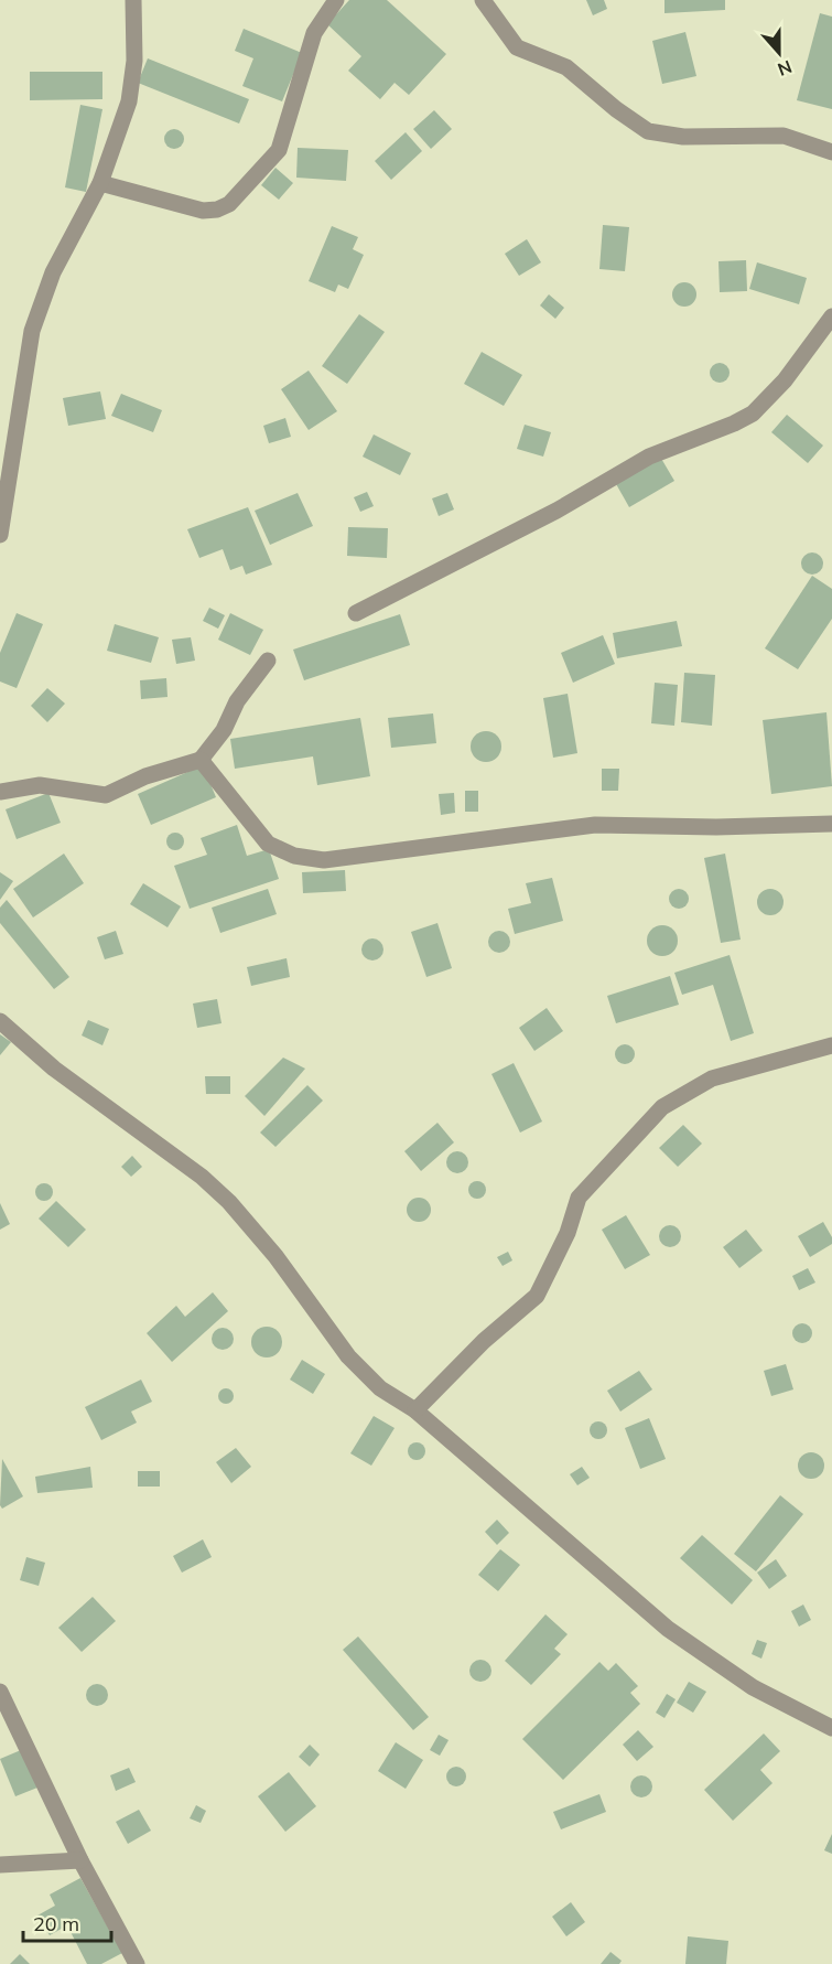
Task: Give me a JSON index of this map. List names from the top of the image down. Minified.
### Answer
{"scale_bar":"20 m","north":"bottom"}
